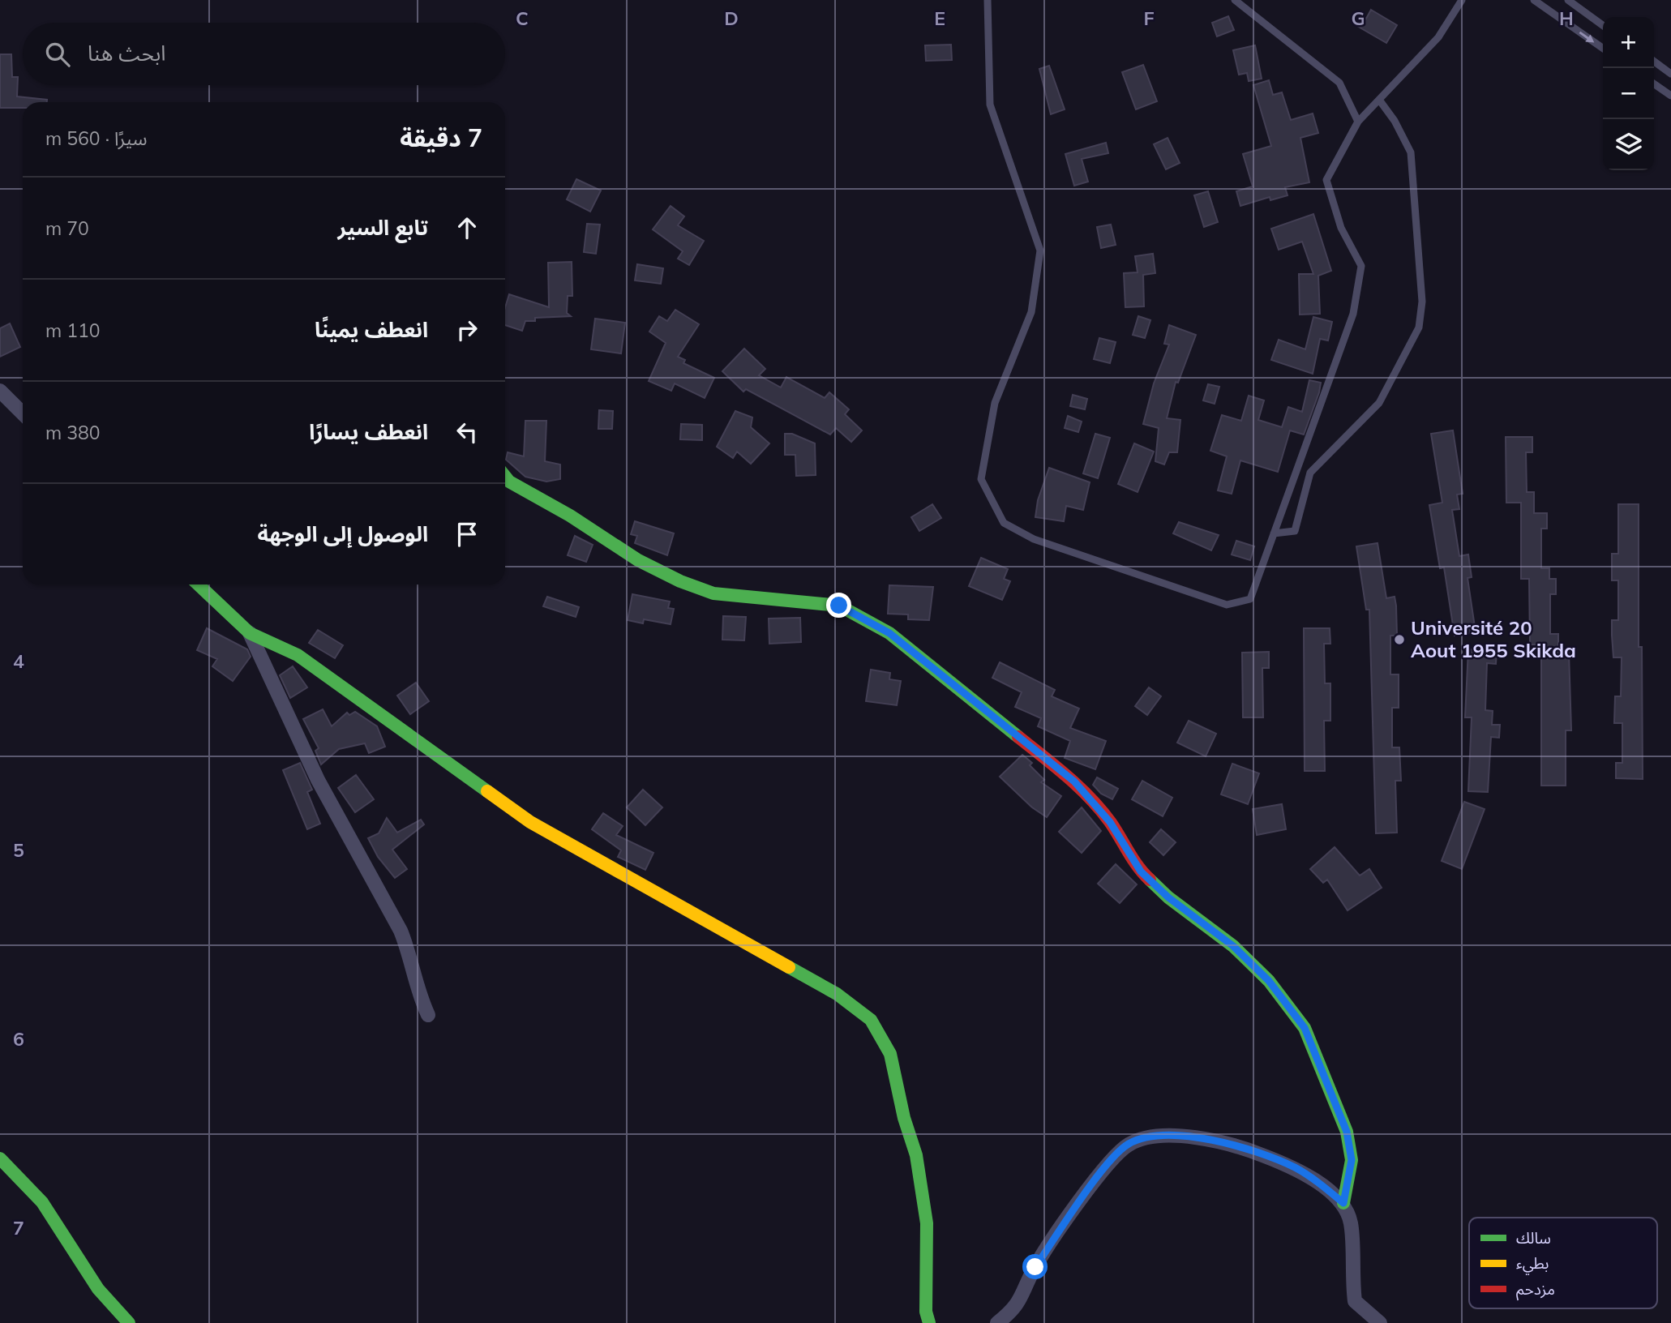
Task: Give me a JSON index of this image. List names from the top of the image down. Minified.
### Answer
{"places":["Université 20 Aout 1955 Skikda"],"legend":["سالك","بطيء","مزدحم"],"page":{"map_buttons":["+","−"],"search":"ابحث هنا","heading":["7 دقيقة","سيرًا · 560 m"],"list":[["تابع السير","70 m"],["انعطف يمينًا","110 m"],["انعطف يسارًا","380 m"],"الوصول إلى الوجهة"]},"grid":{"columns":["C","D","E","F","G","H"],"rows":["4","5","6","7"]}}
